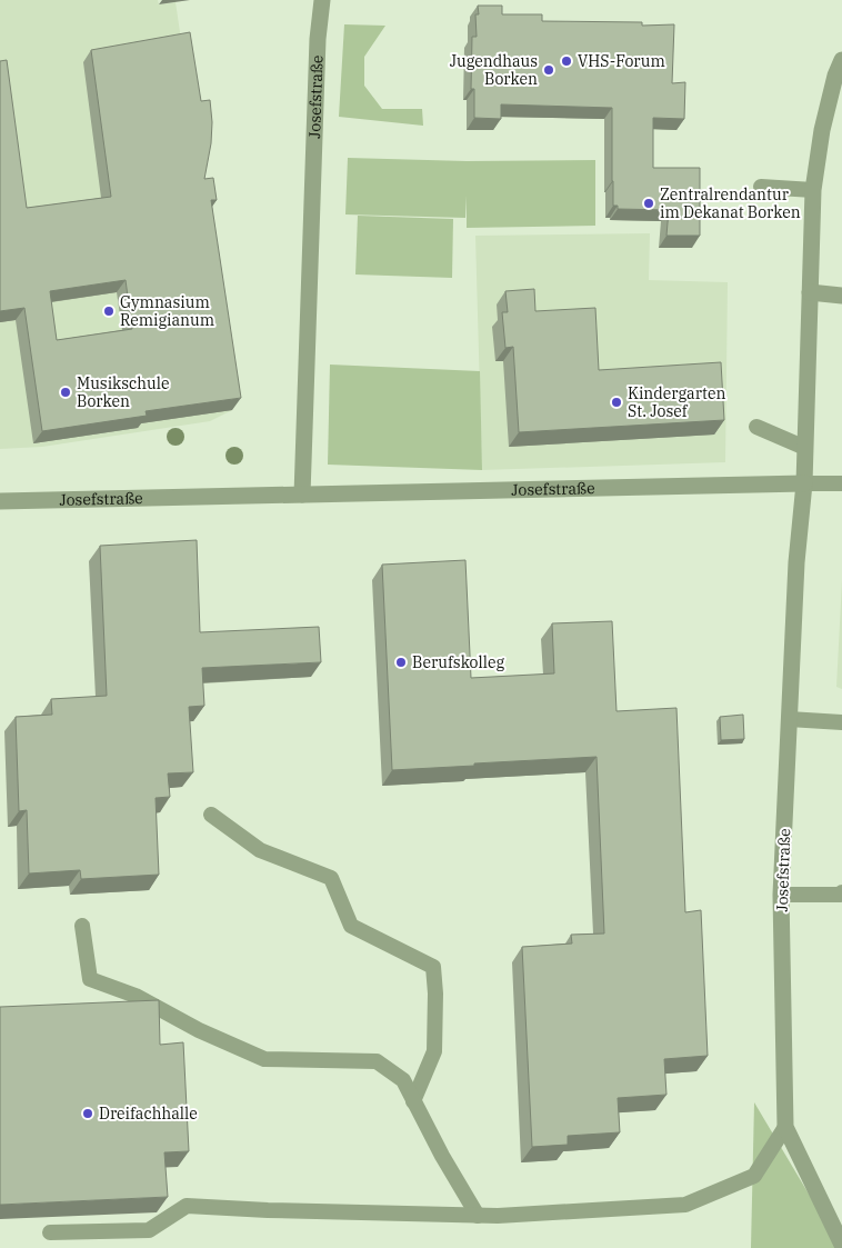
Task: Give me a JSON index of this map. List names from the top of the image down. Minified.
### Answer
{"streets":{"street":["Josefstraße"]},"places":["VHS-Forum","Jugendhaus Borken","Zentralrendantur im Dekanat Borken","Gymnasium Remigianum","Musikschule Borken","Kindergarten St. Josef","Berufskolleg","Dreifachhalle"]}
